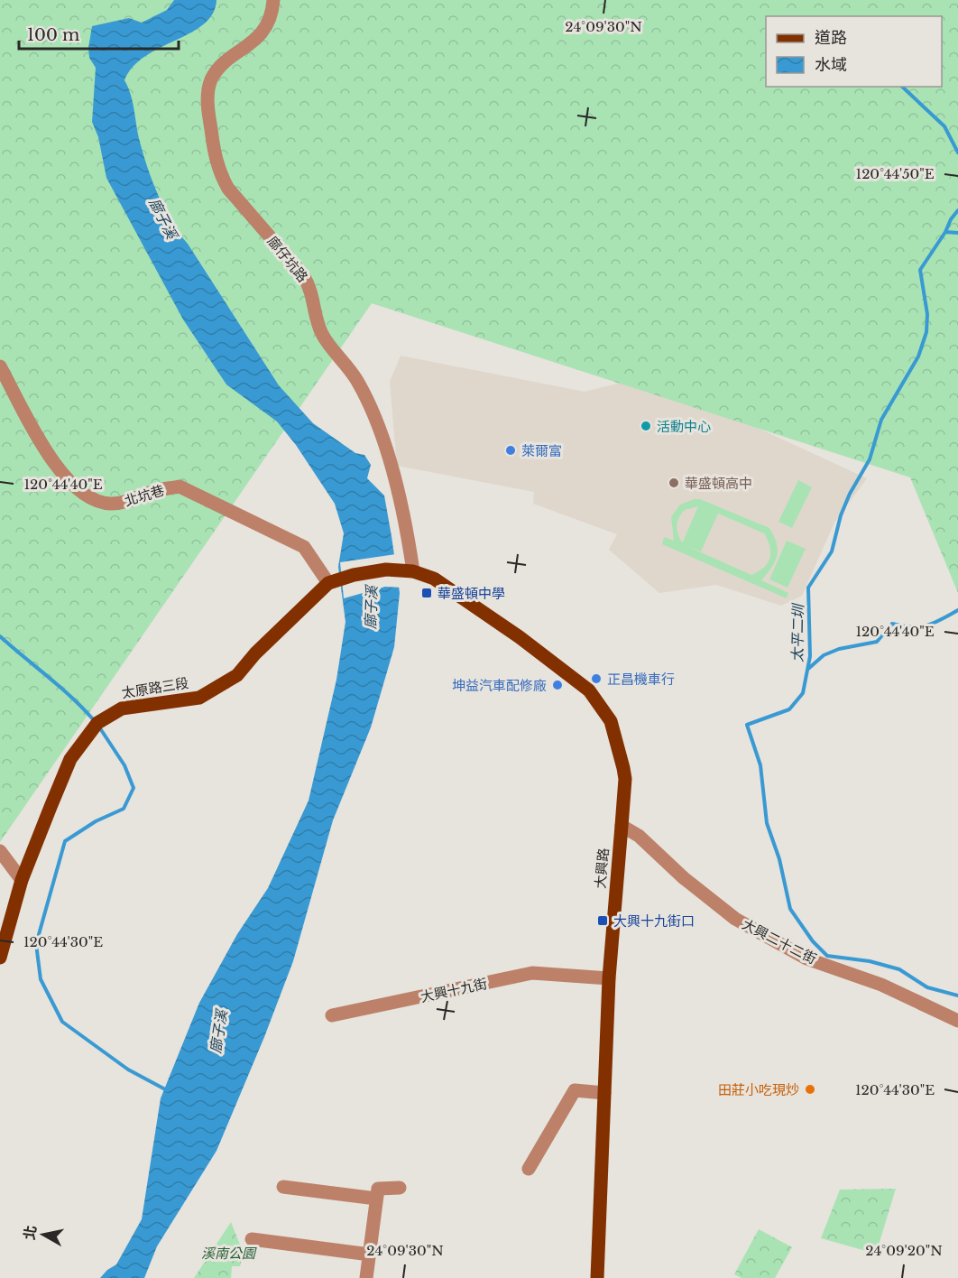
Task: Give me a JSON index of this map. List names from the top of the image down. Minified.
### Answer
{"streets":{"main road":["太原路三段","大興路"],"street":["廍仔坑路","北坑巷","大興二十二街","大興十九街"]},"crossings":[["廍仔坑路","大興路"],["北坑巷","太原路三段"],["大興路","大興二十二街"],["大興路","大興十九街"]],"water":["廍子溪","太平二圳"],"parks":["溪南公園"],"places":{"other":["活動中心","萊爾富","華盛頓高中","正昌機車行","坤益汽車配修廠","田莊小吃現炒"],"transit":["華盛頓中學","大興十九街口"]},"legend":["道路","水域"],"scale_bar":"100 m","north":"left","coordinates":["24°09'30\"N","120°44'50\"E","120°44'40\"E","120°44'30\"E","24°09'20\"N"]}
